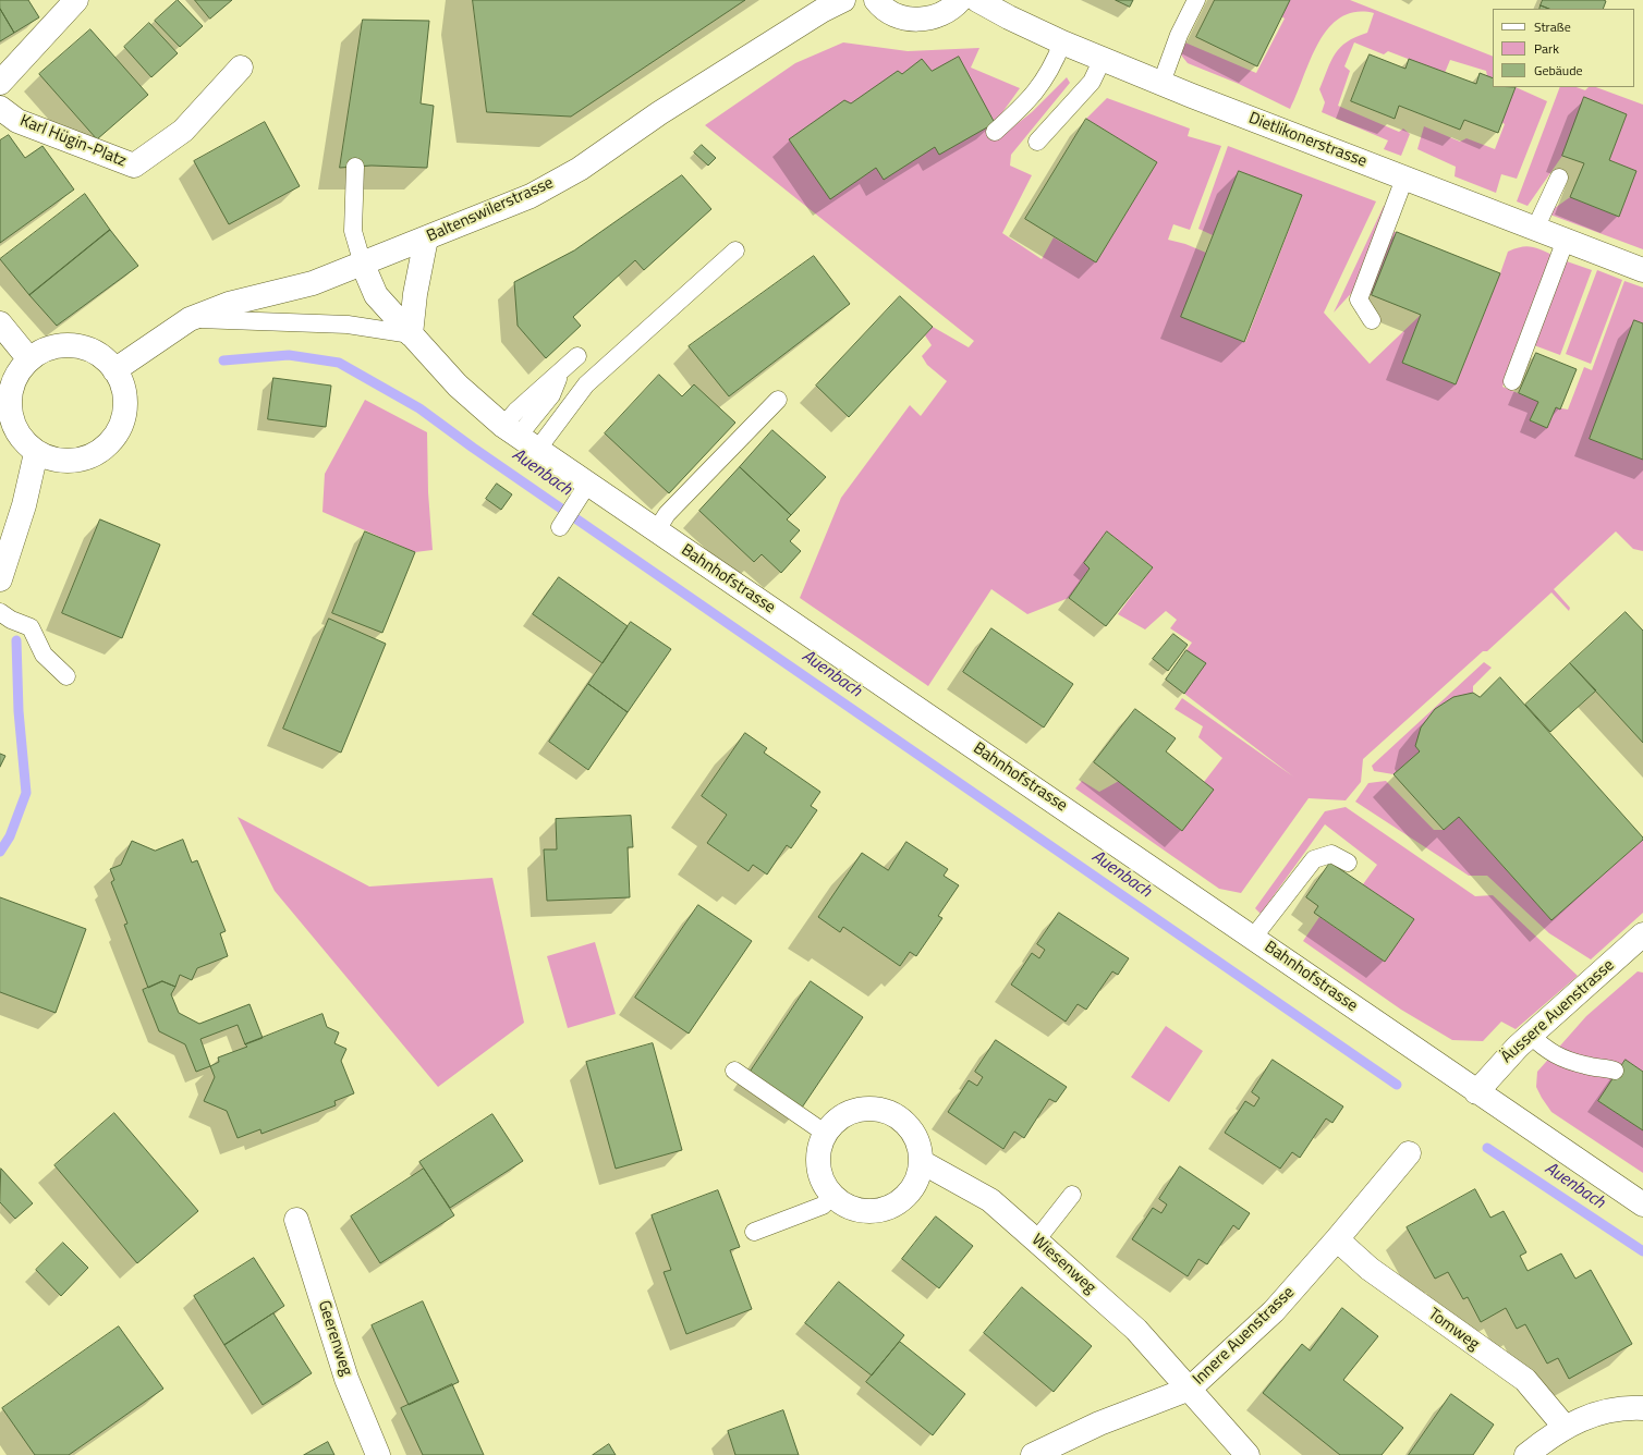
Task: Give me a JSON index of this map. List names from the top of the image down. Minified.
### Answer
{"streets":{"street":["Dietlikonerstrasse","Karl Hügin-Platz","Baltenswilerstrasse","Bahnhofstrasse","Äussere Auenstrasse","Wiesenweg","Tomweg","Innere Auenstrasse","Geerenweg"]},"crossings":[["Baltenswilerstrasse","Bahnhofstrasse"],["Bahnhofstrasse","Äussere Auenstrasse"],["Wiesenweg","Innere Auenstrasse"],["Tomweg","Innere Auenstrasse"]],"water":["Auenbach"],"legend":["Straße","Park","Gebäude"]}
